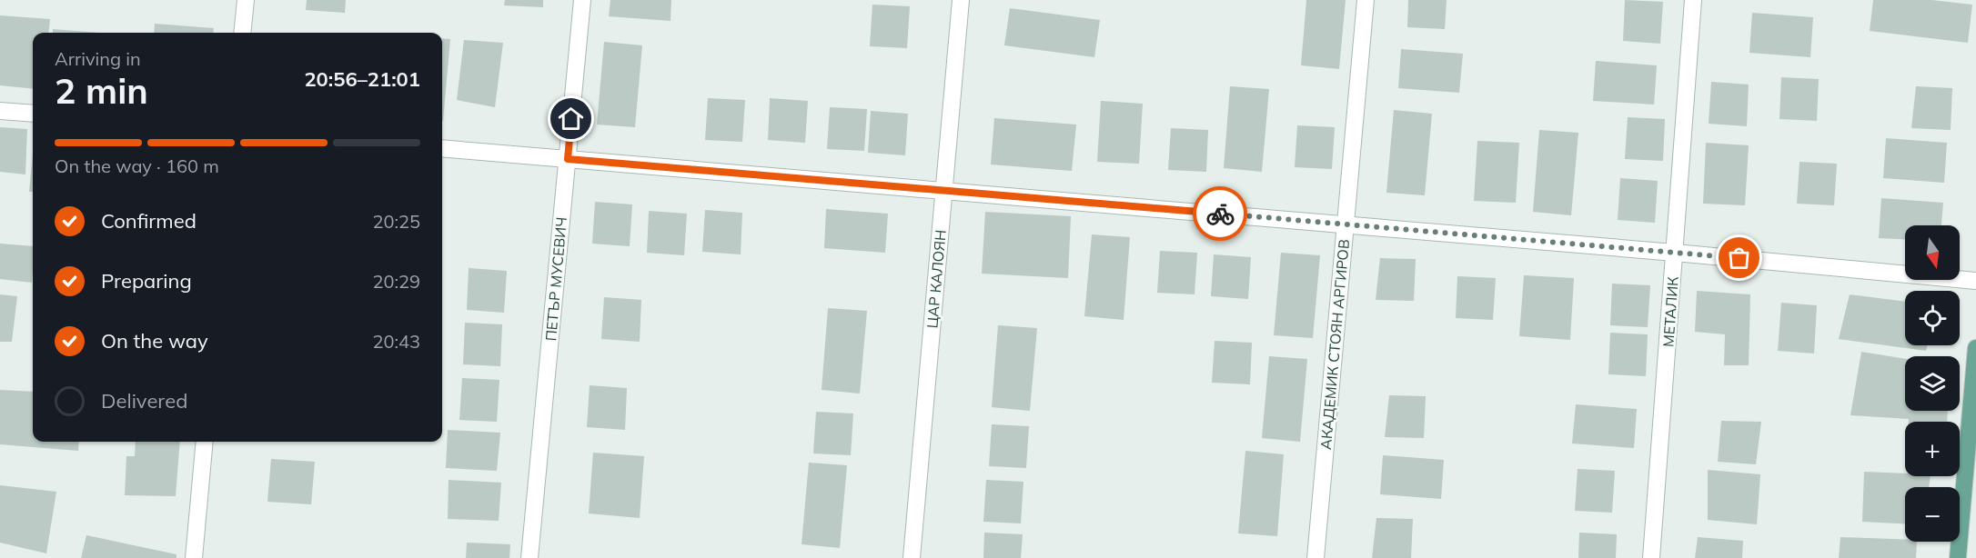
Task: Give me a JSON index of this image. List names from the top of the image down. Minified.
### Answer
{"streets":{"street":["ПЕТЪР МУСЕВИЧ","ЦАР КАЛОЯН","МЕТАЛИК","АКАДЕМИК СТОЯН АРГИРОВ"]},"north":"bottom","page":{"heading":["2 min","Arriving in","20:56–21:01"],"bar":"On the way · 160 m","list":[["Confirmed","20:25"],["Preparing","20:29"],["On the way","20:43"],"Delivered"],"map_buttons":["+","−"]}}
